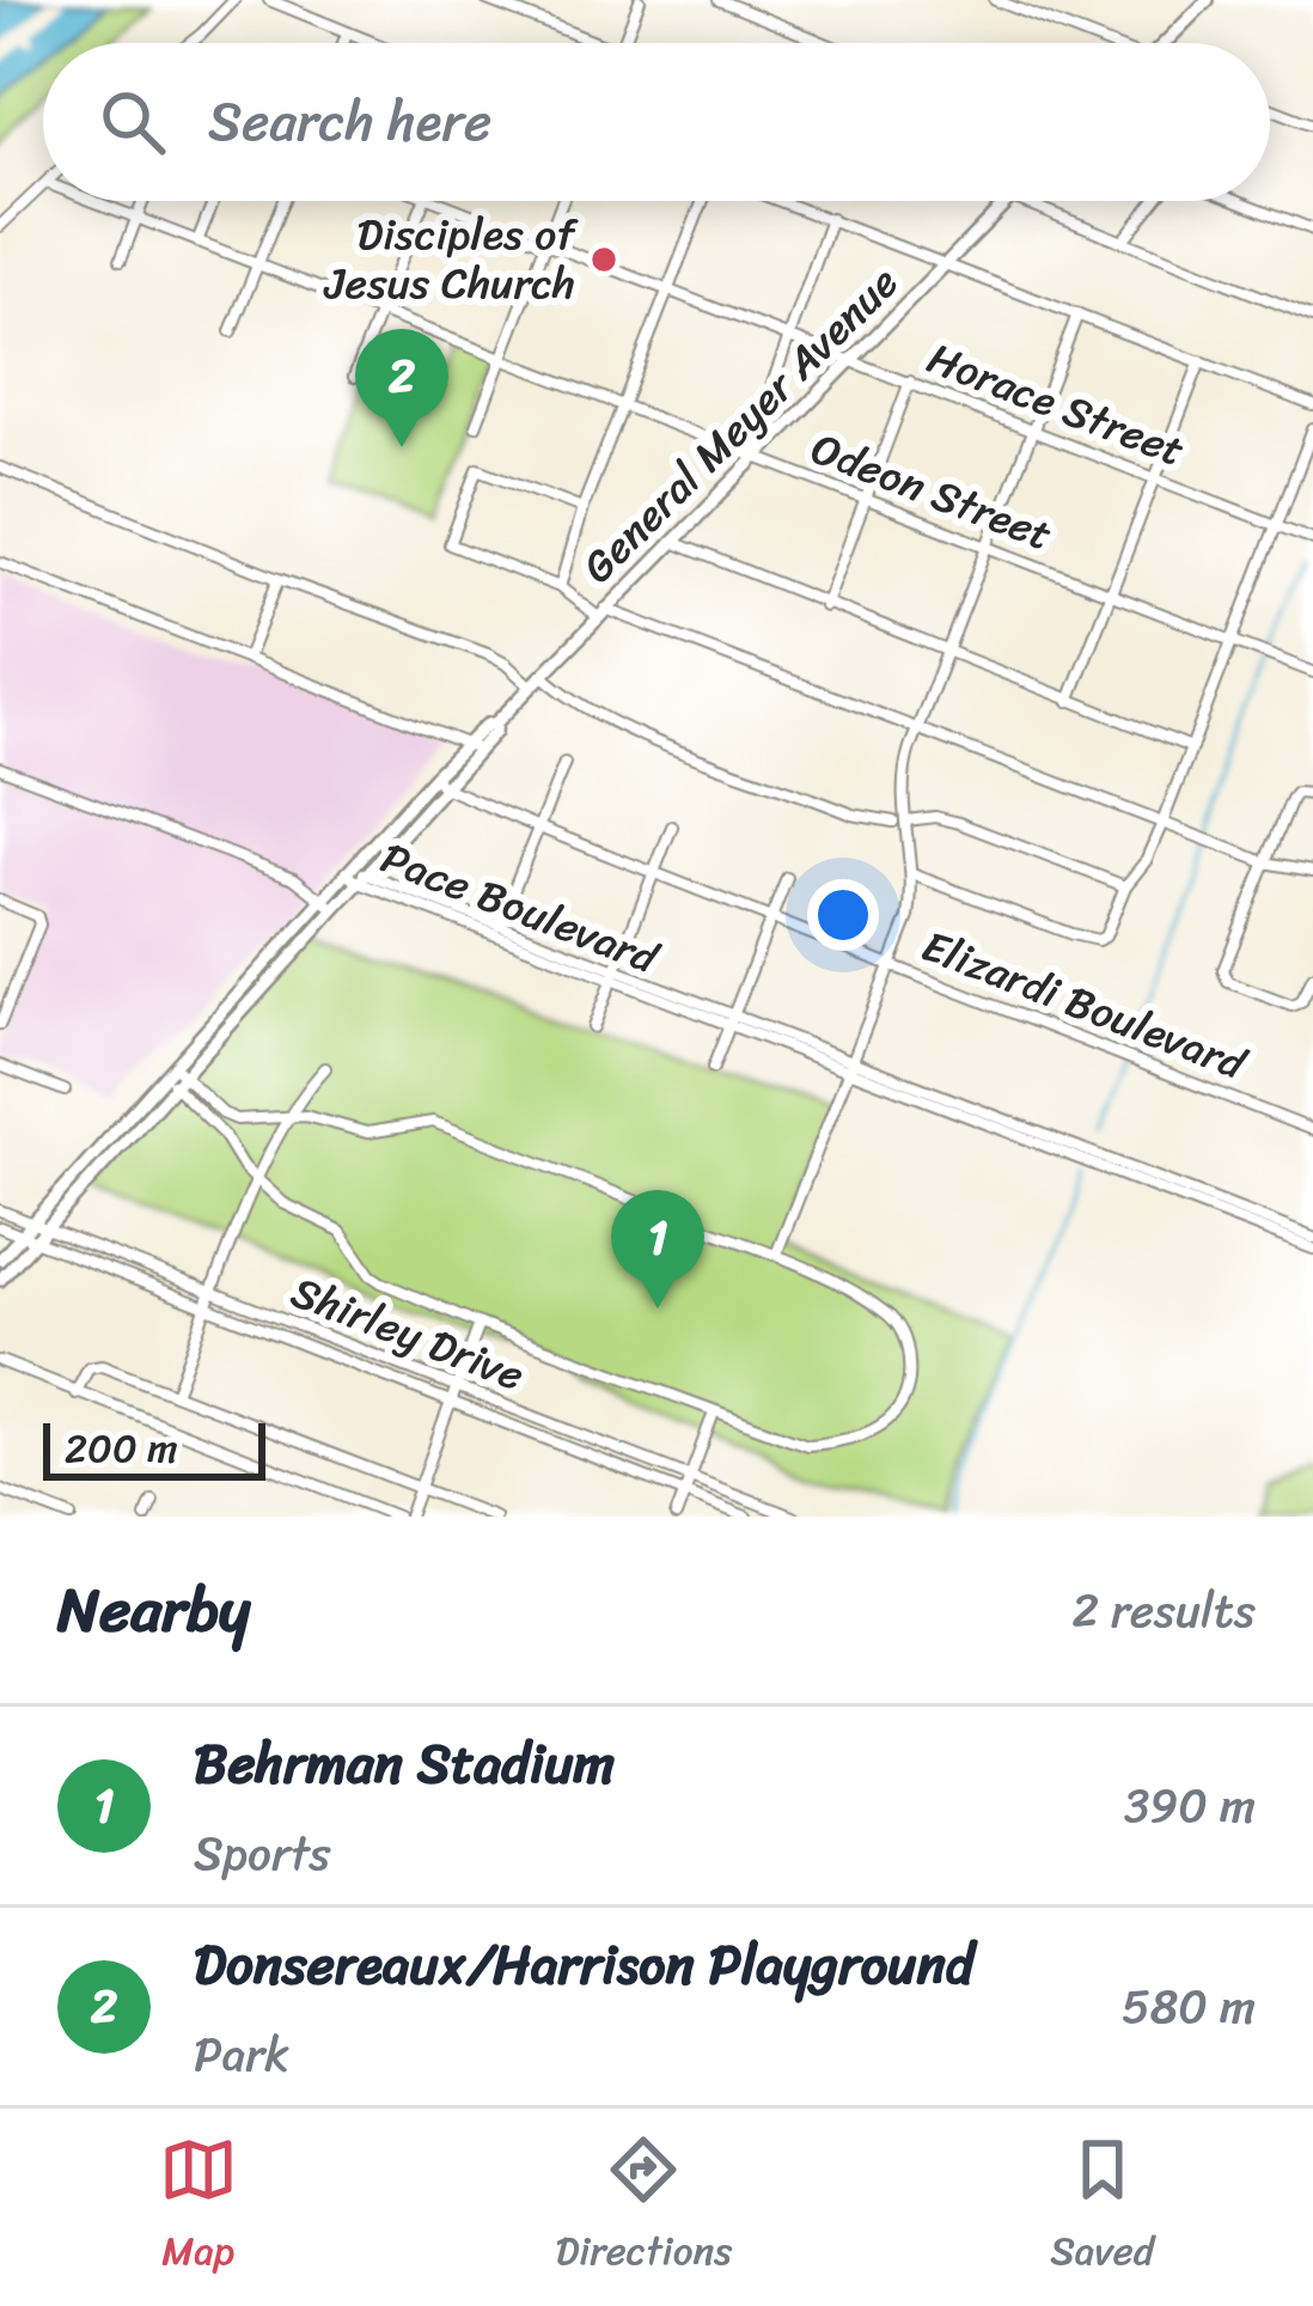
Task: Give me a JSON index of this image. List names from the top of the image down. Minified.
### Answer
{"streets":{"main road":["General Meyer Avenue"],"street":["Horace Street","Odeon Street","Pace Boulevard","Elizardi Boulevard","Shirley Drive"]},"crossings":[["Horace Street","General Meyer Avenue"],["General Meyer Avenue","Odeon Street"],["General Meyer Avenue","Pace Boulevard"],["General Meyer Avenue","Elizardi Boulevard"],["General Meyer Avenue","Shirley Drive"]],"places":["Disciples of Jesus Church"],"scale_bar":"200 m","page":{"search":"Search here","pins":["2","1"],"scale":"200 m","heading":["Nearby","2 results"],"list":[{"mark":"1","name":"Behrman Stadium","note":"Sports","value":"390 m"},{"mark":"2","name":"Donsereaux/Harrison Playground","note":"Park","value":"580 m"}],"nav":["Map","Directions","Saved"]}}
